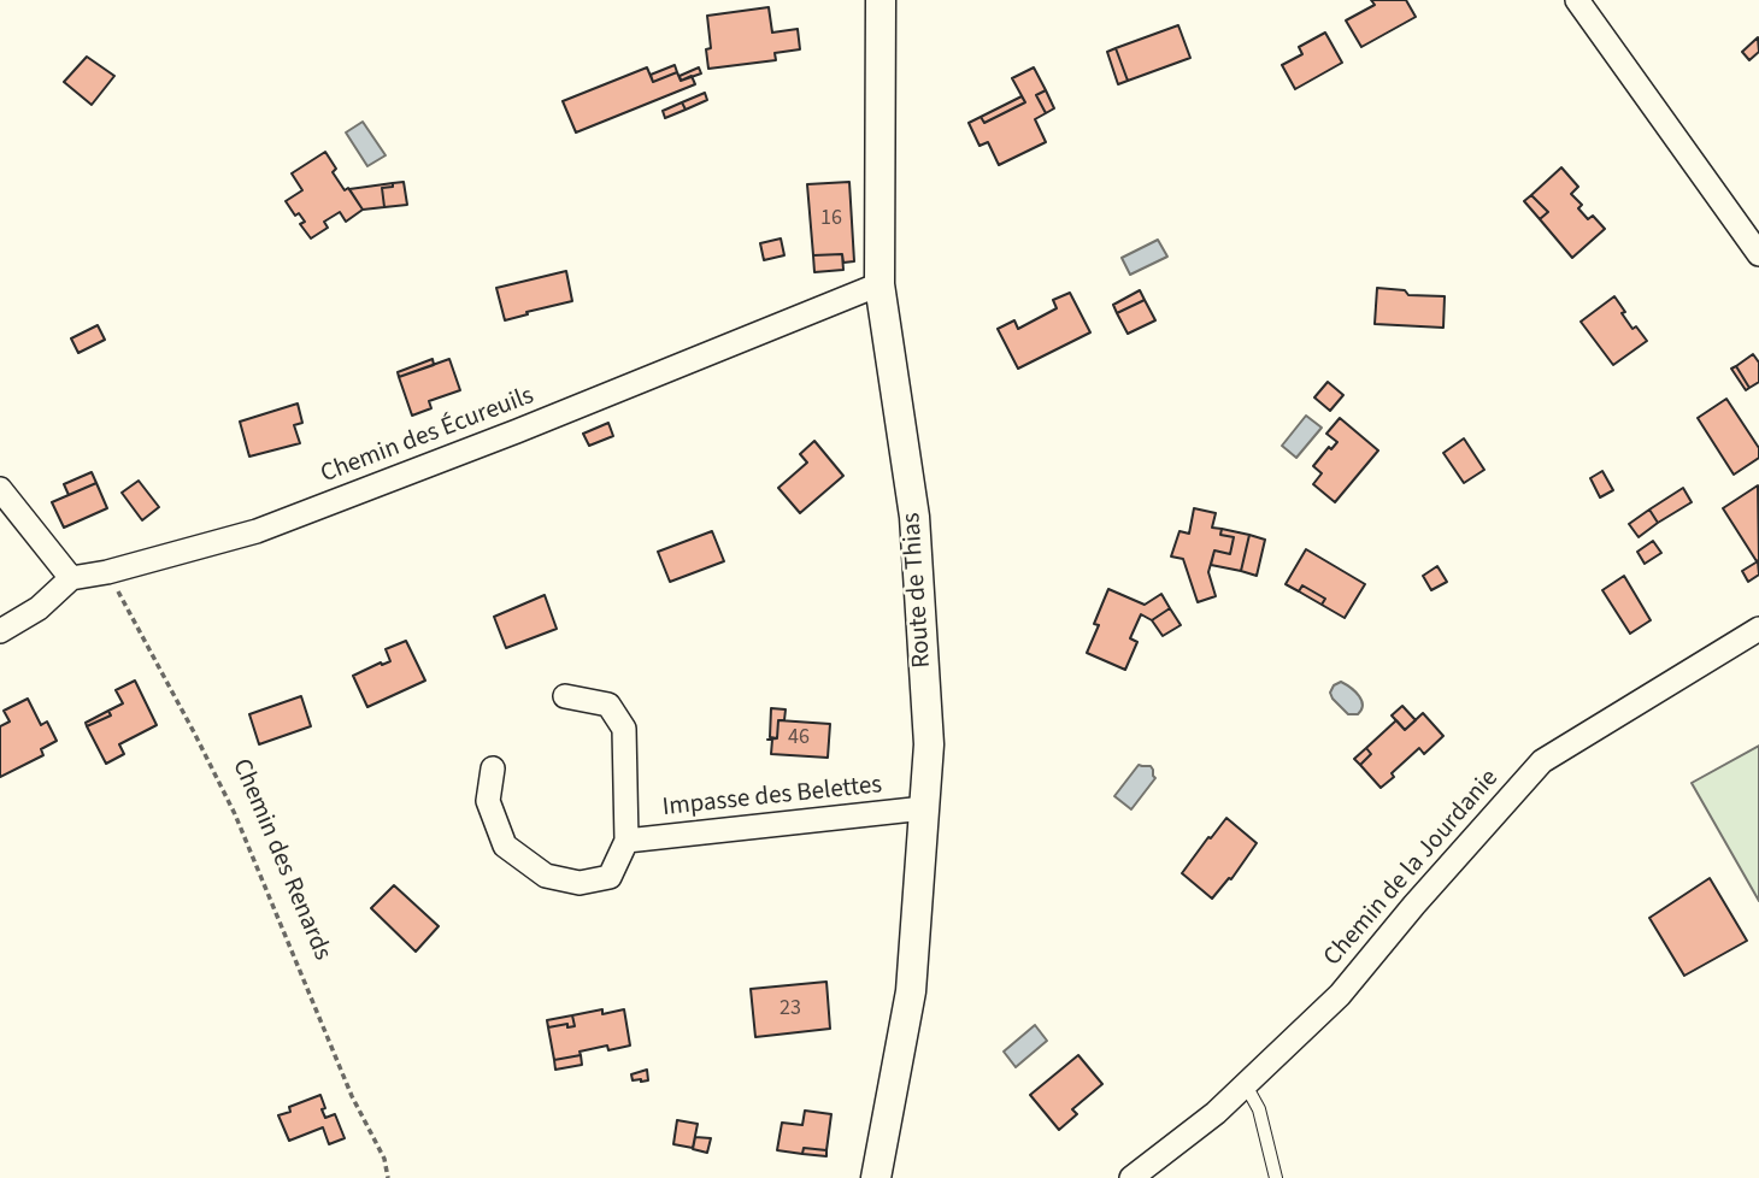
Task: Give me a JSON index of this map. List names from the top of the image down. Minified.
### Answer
{"streets":{"street":["Chemin des Écureuils","Route de Thias","Impasse des Belettes","Chemin de la Jourdanie"],"path":["Chemin des Renards"]},"crossings":[["Chemin des Écureuils","Route de Thias"],["Chemin des Écureuils","Chemin des Renards"],["Route de Thias","Impasse des Belettes"]],"house_numbers":["16","46","23"]}
